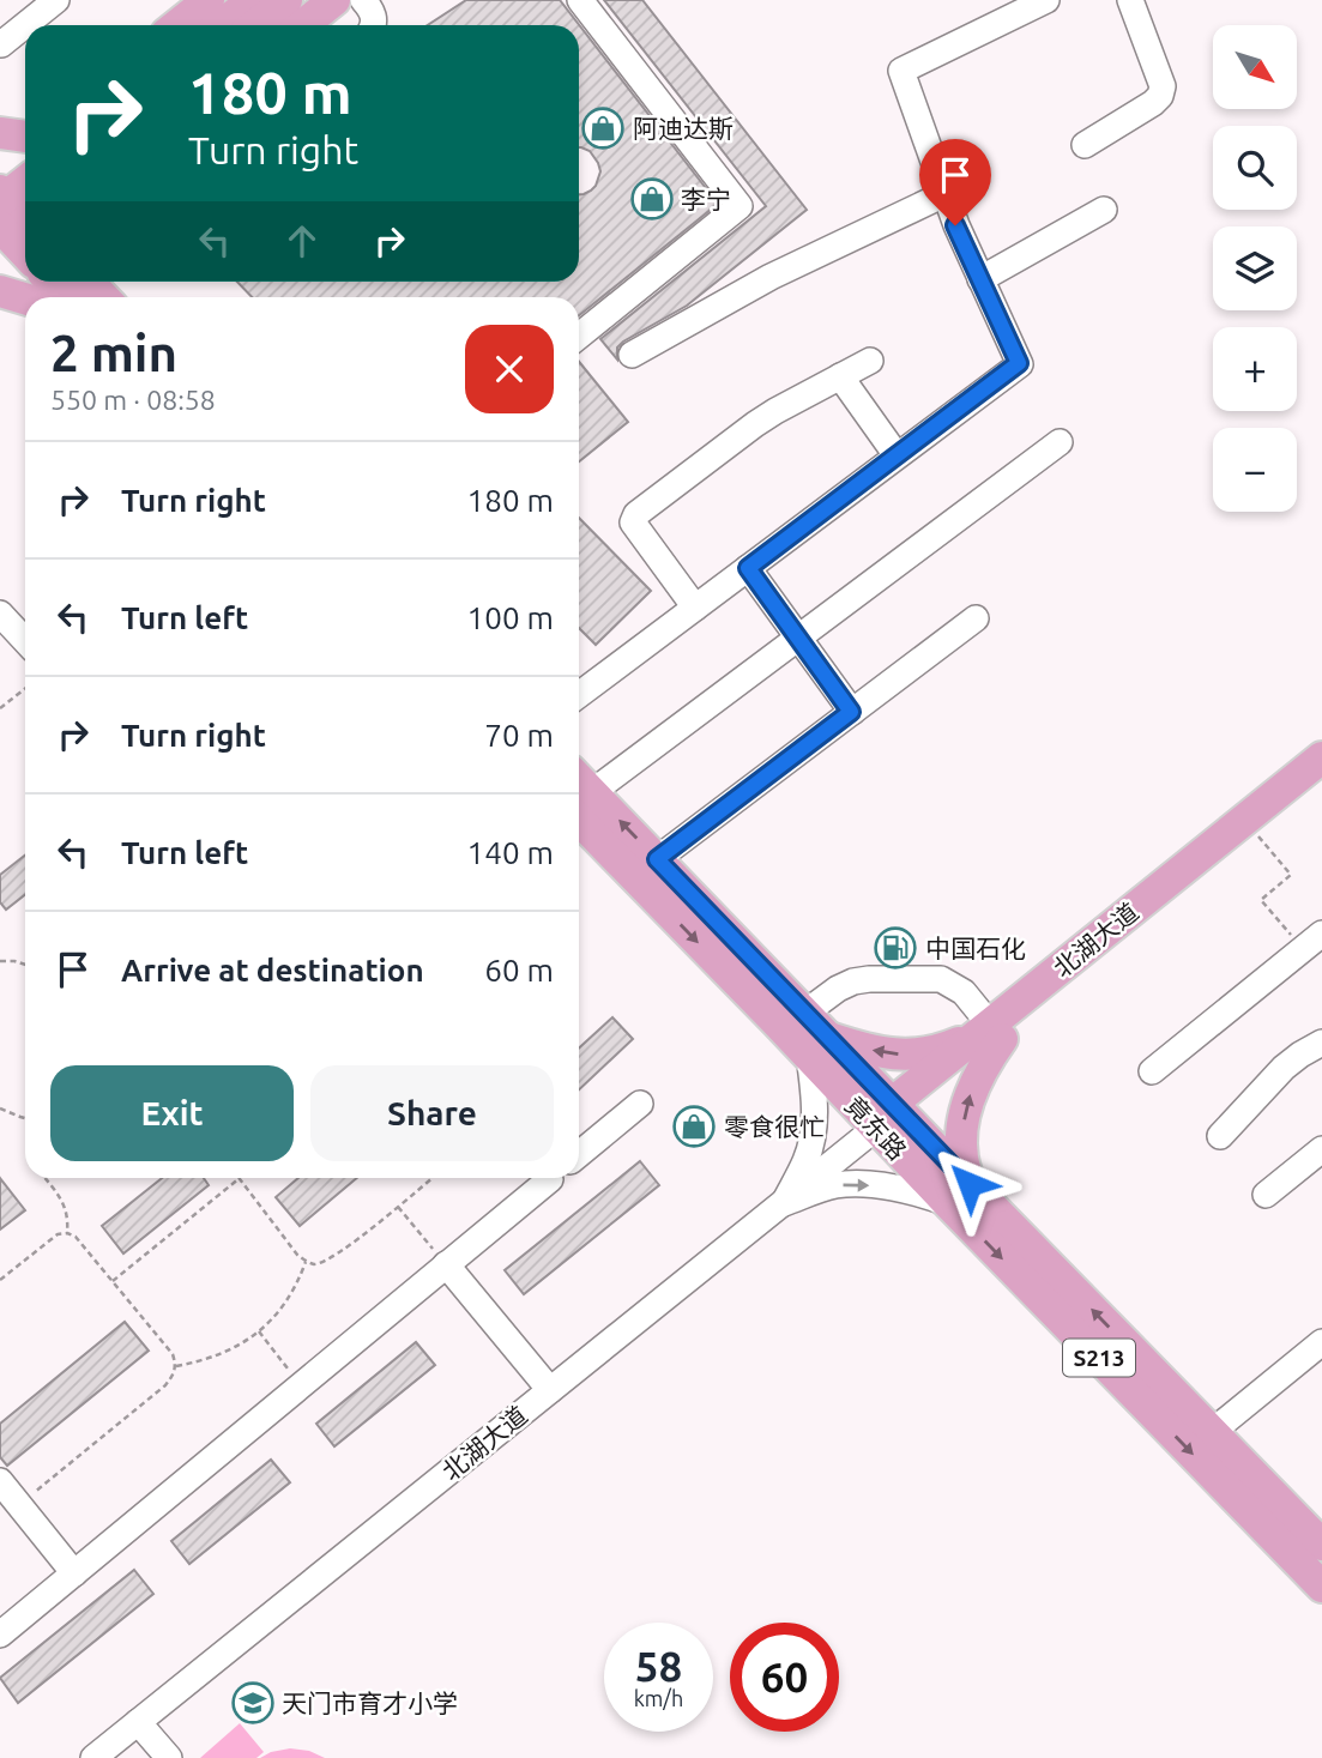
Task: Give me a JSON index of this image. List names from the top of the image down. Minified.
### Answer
{"streets":{"main road":["北湖大道","竟东路","S213"]},"crossings":[["北湖大道","竟东路"]],"places":{"shop":["阿迪达斯","李宁","零食很忙"],"fuel station":["中国石化"],"school or university":["天门市育才小学"]},"north":"bottom right","page":{"map_buttons":["+","−"],"turn":["180 m","Turn right"],"heading":["2 min","550 m · 08:58"],"list":[{"name":"Turn right","value":"180 m"},{"name":"Turn left","value":"100 m"},{"name":"Turn right","value":"70 m"},{"name":"Turn left","value":"140 m"},{"name":"Arrive at destination","value":"60 m"}],"buttons":["Exit","Share"],"speed":"58 km/h","limit":"60"}}
